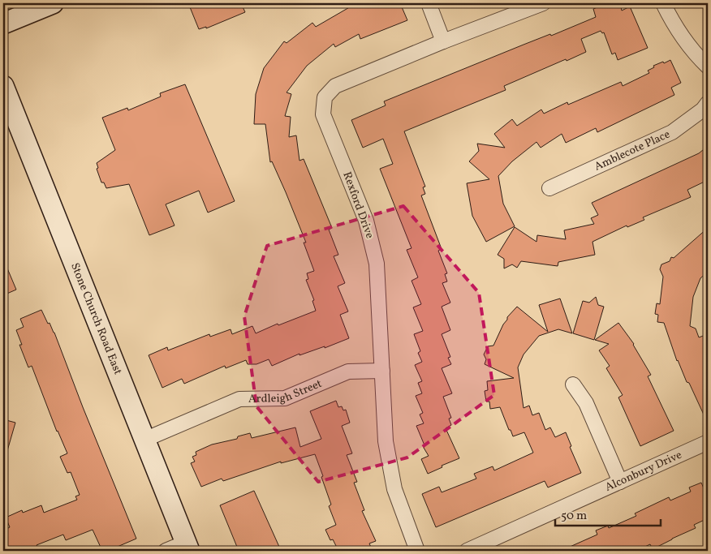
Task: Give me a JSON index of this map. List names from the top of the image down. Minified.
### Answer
{"streets":{"main road":["Stone Church Road East"],"street":["Amblecote Place","Rexford Drive","Ardleigh Street","Alconbury Drive"]},"crossings":[["Rexford Drive","Ardleigh Street"],["Stone Church Road East","Ardleigh Street"]],"scale_bar":"50 m"}
